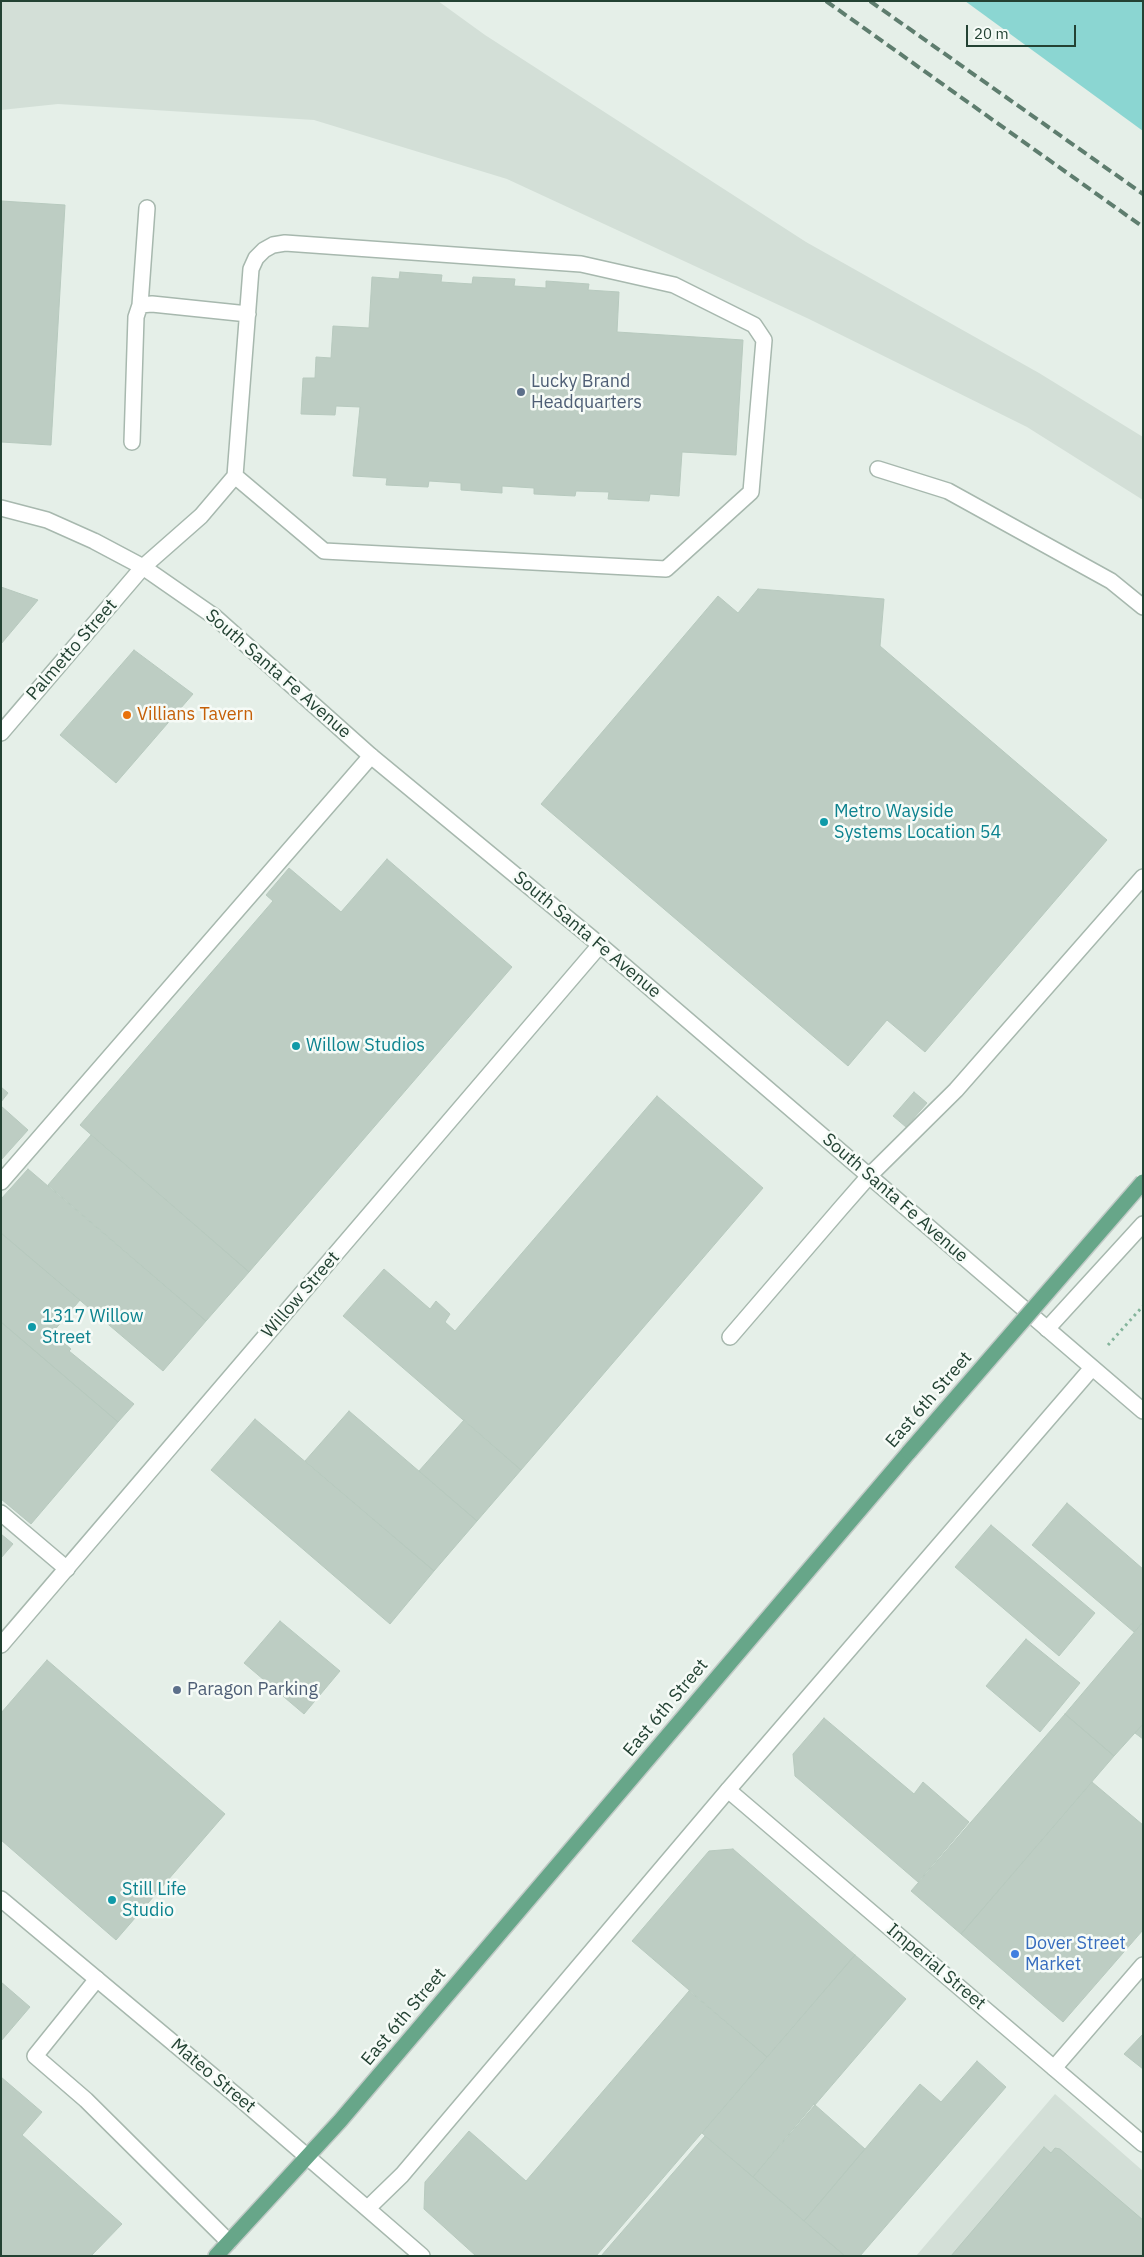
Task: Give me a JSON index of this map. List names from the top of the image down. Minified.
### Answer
{"streets":{"main road":["East 6th Street"],"street":["Palmetto Street","South Santa Fe Avenue","Willow Street","Imperial Street","Mateo Street"]},"crossings":[["Palmetto Street","South Santa Fe Avenue"],["South Santa Fe Avenue","Willow Street"],["East 6th Street","Mateo Street"]],"places":["Lucky Brand Headquarters","Villians Tavern","Metro Wayside Systems Location 54","Willow Studios","1317 Willow Street","Paragon Parking","Still Life Studio","Dover Street Market"],"scale_bar":"20 m"}
